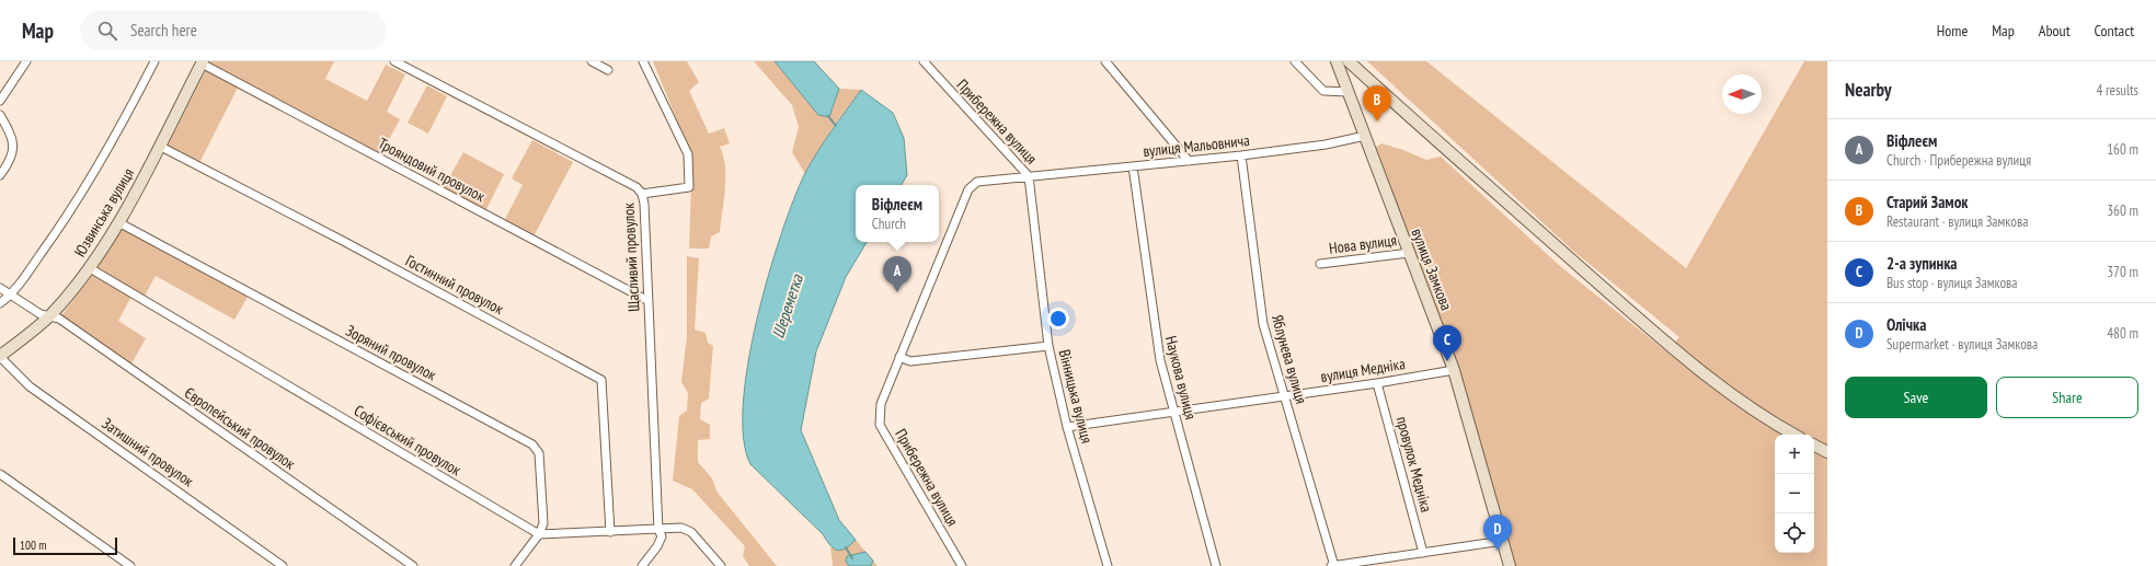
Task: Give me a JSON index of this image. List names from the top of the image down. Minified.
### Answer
{"streets":{"main road":["Юзвинська вулиця","вулиця Замкова"],"street":["Прибережна вулиця","вулиця Мальовнича","Трояндовий провулок","Нова вулиця","Щасливий провулок","Гостинний провулок","Зоряний провулок","Яблунева вулиця","вулиця Медніка","Наукова вулиця","Вінницька вулиця","Європейський провулок","Софієвський провулок","Затишний провулок","провулок Медніка"]},"crossings":[["Прибережна вулиця","вулиця Мальовнича"],["Прибережна вулиця","Вінницька вулиця"],["вулиця Мальовнича","вулиця Замкова"],["вулиця Мальовнича","Яблунева вулиця"],["вулиця Мальовнича","Наукова вулиця"],["вулиця Мальовнича","Вінницька вулиця"],["Трояндовий провулок","Юзвинська вулиця"],["Трояндовий провулок","Щасливий провулок"],["Юзвинська вулиця","Гостинний провулок"],["Юзвинська вулиця","Зоряний провулок"],["Юзвинська вулиця","Європейський провулок"],["Юзвинська вулиця","Софієвський провулок"],["Юзвинська вулиця","Затишний провулок"],["Нова вулиця","вулиця Замкова"],["вулиця Замкова","вулиця Медніка"],["Зоряний провулок","Софієвський провулок"],["Яблунева вулиця","вулиця Медніка"],["вулиця Медніка","Наукова вулиця"],["вулиця Медніка","Вінницька вулиця"],["вулиця Медніка","провулок Медніка"]],"water":["Шереметка"],"scale_bar":"100 m","north":"left","page":{"header":"Map","search":"Search here","nav":["Home","Map","About","Contact"],"heading":["Nearby","4 results"],"pins":["B","A","C","D"],"list":[{"mark":"A","name":"Віфлеєм","note":"Church · Прибережна вулиця","value":"160 m"},{"mark":"B","name":"Старий Замок","note":"Restaurant · вулиця Замкова","value":"360 m"},{"mark":"C","name":"2-а зупинка","note":"Bus stop · вулиця Замкова","value":"370 m"},{"mark":"D","name":"Олічка","note":"Supermarket · вулиця Замкова","value":"480 m"}],"popup":["Віфлеєм","Church"],"buttons":["Save","Share"],"map_buttons":["+","−"],"scale":"100 m"}}
